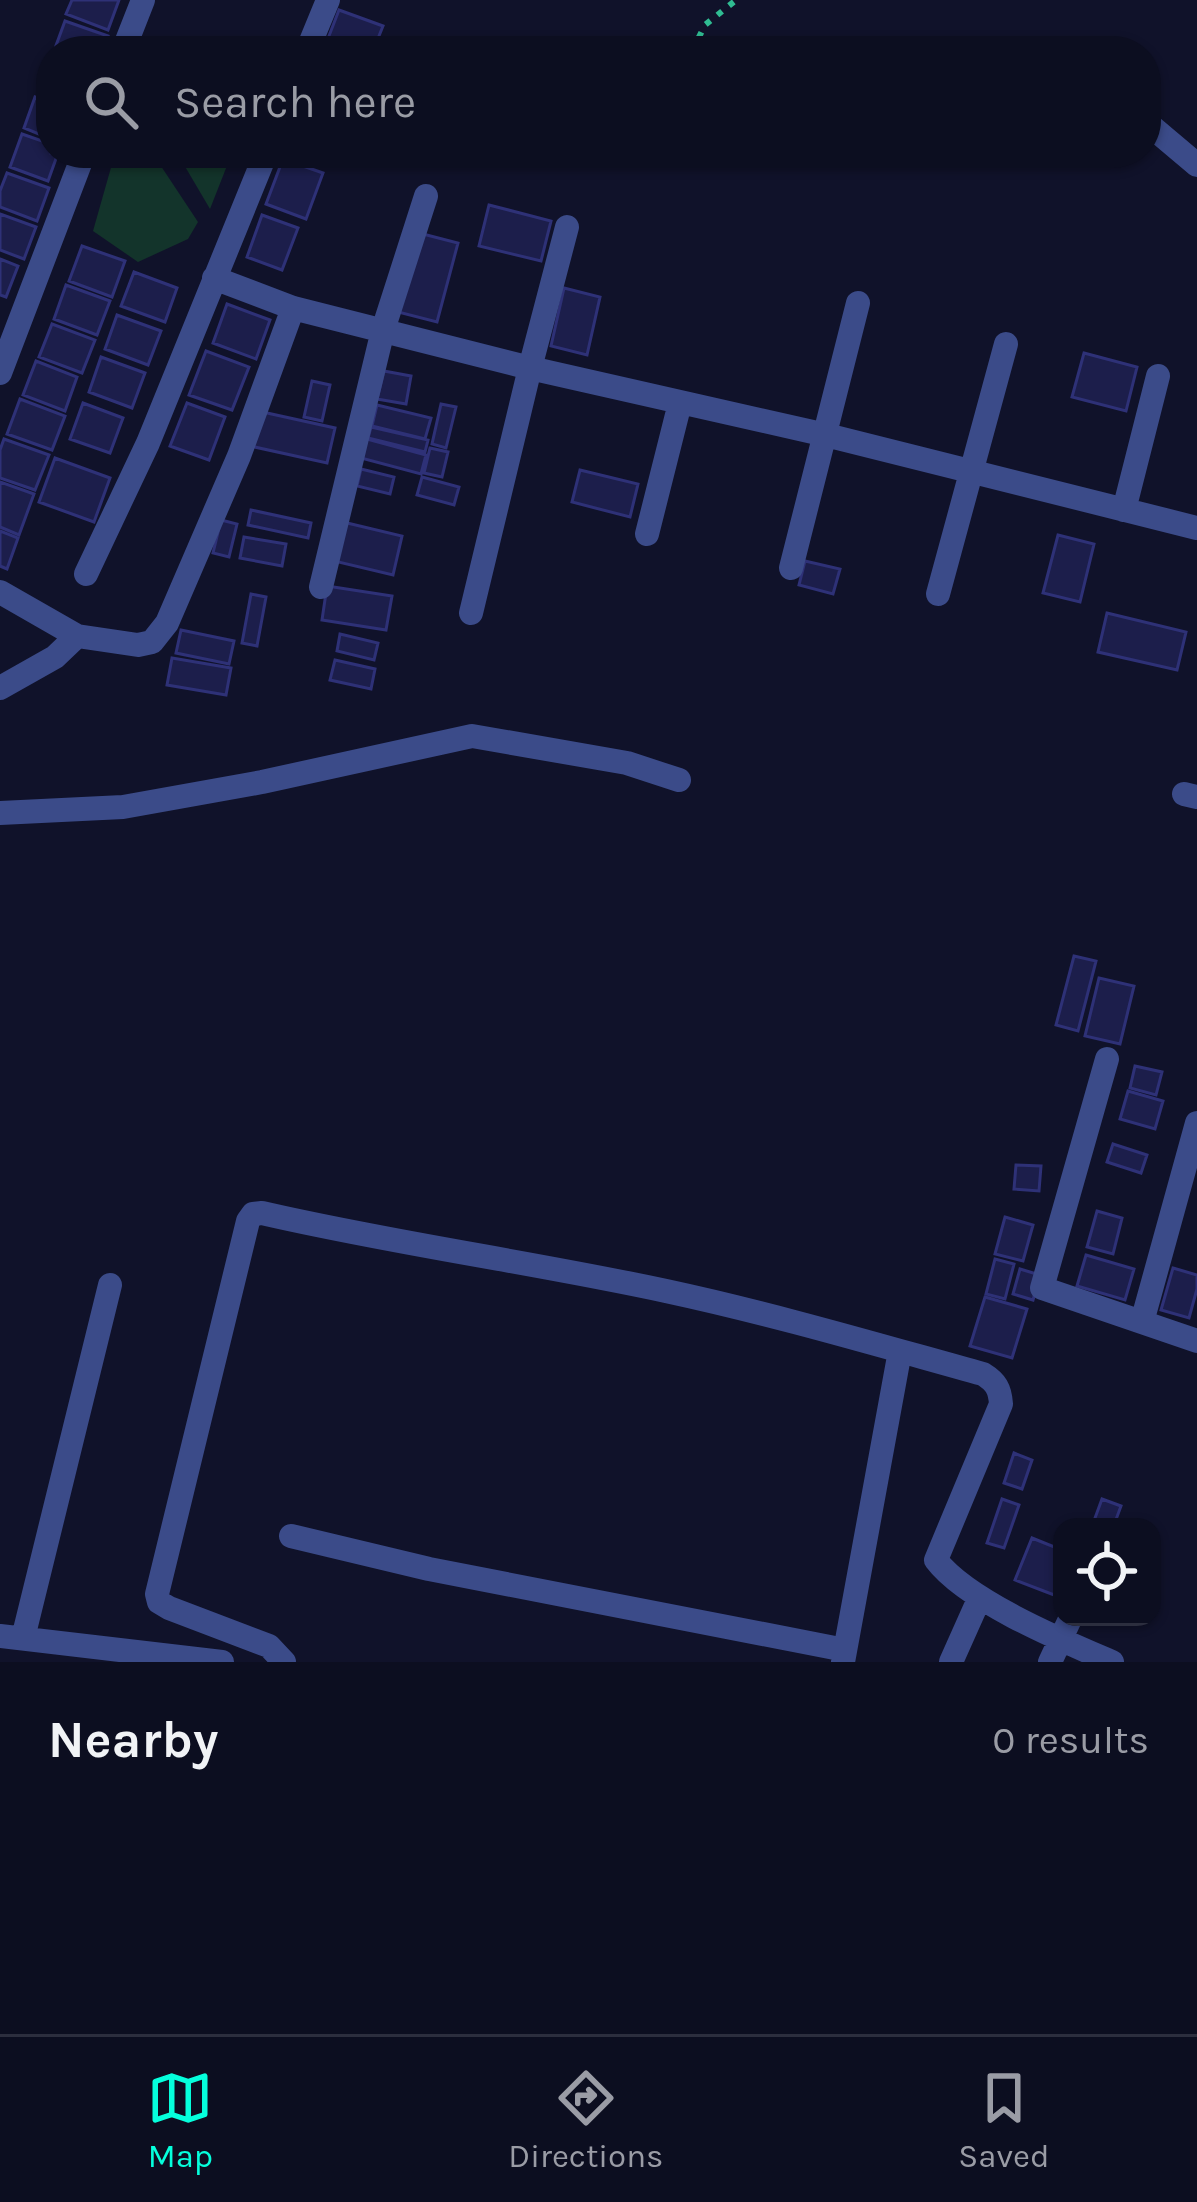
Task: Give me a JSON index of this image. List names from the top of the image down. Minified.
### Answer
{"page":{"search":"Search here","heading":["Nearby","0 results"],"nav":["Map","Directions","Saved"]}}
